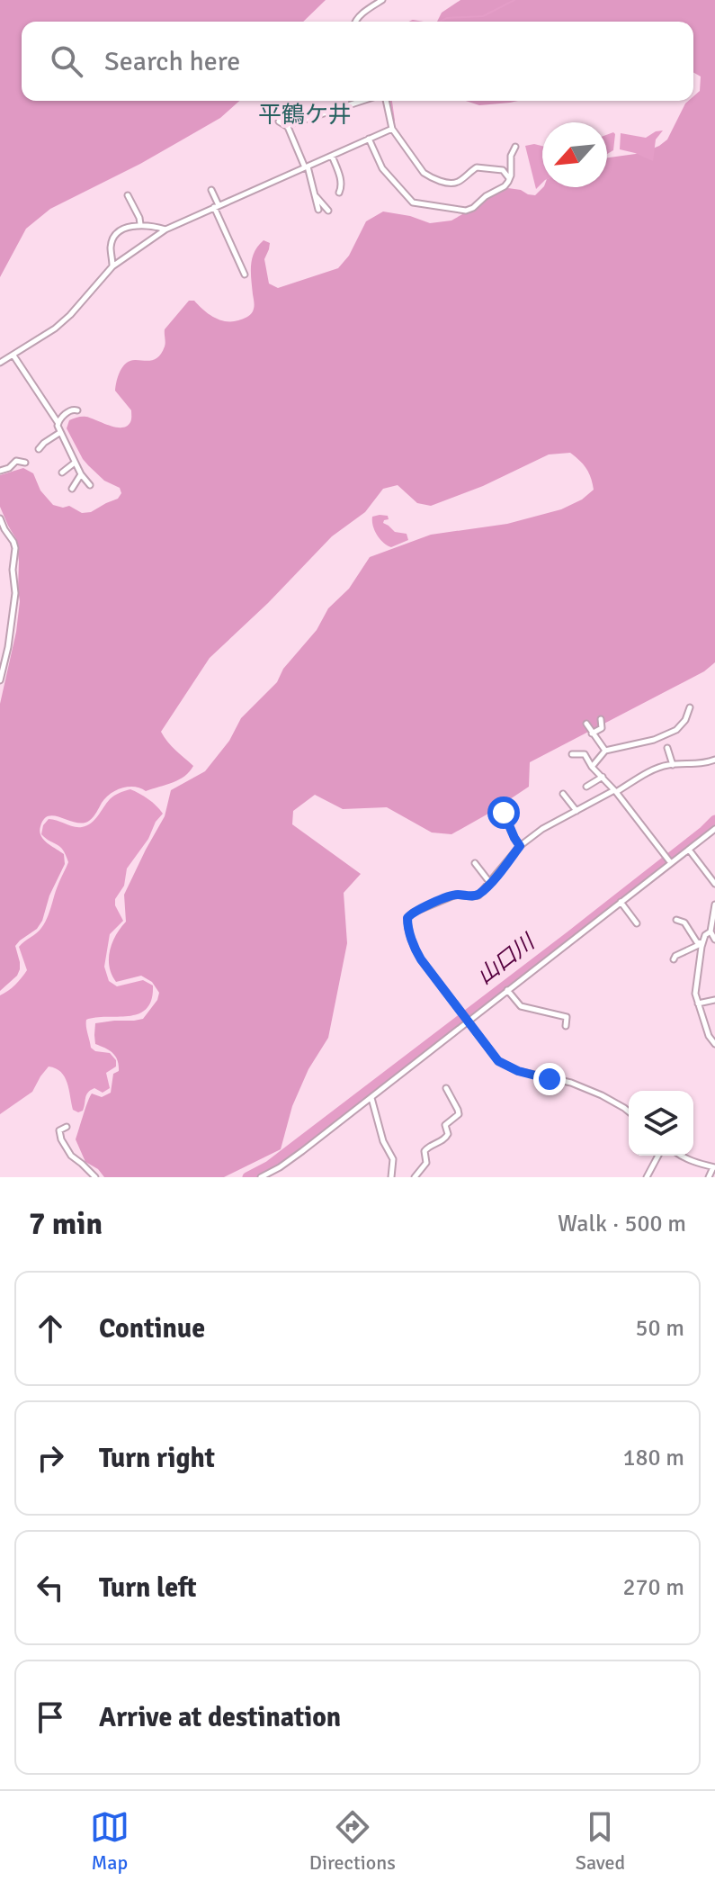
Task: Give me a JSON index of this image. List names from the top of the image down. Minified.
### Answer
{"districts":["平鶴ケ井"],"water":["山口川"],"north":"bottom left","page":{"search":"Search here","heading":["7 min","Walk · 500 m"],"list":[["Continue","50 m"],["Turn right","180 m"],["Turn left","270 m"],"Arrive at destination"],"nav":["Map","Directions","Saved"]}}
